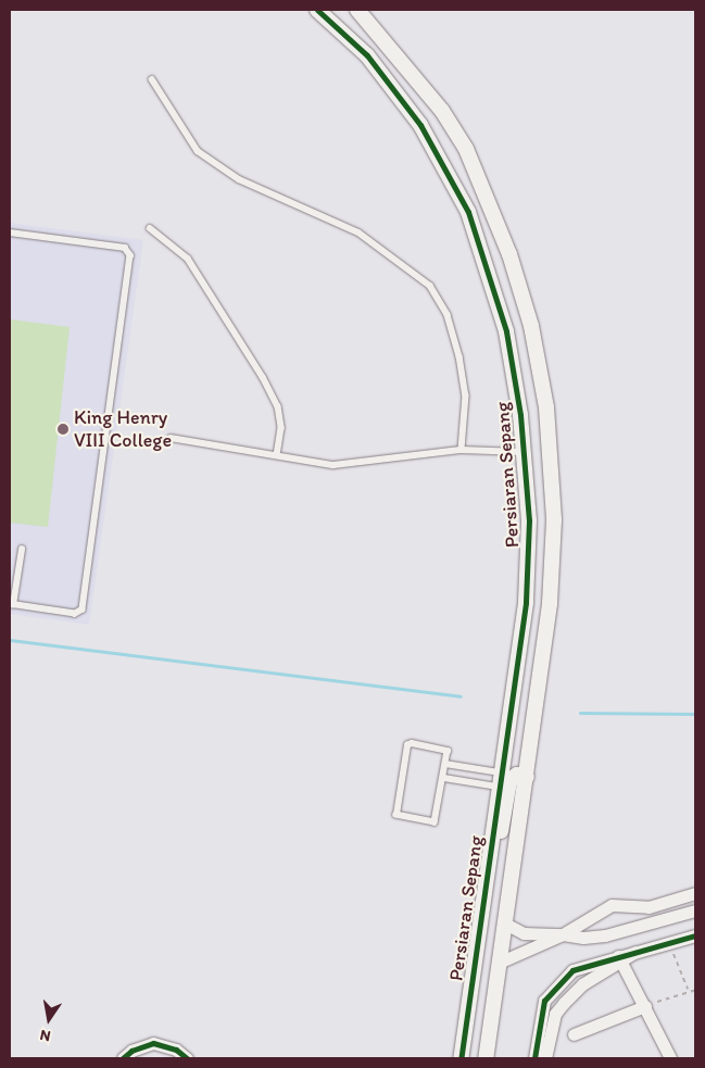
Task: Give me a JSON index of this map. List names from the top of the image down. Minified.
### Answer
{"streets":{"street":["Persiaran Sepang"]},"places":["King Henry VIII College"],"north":"bottom"}
